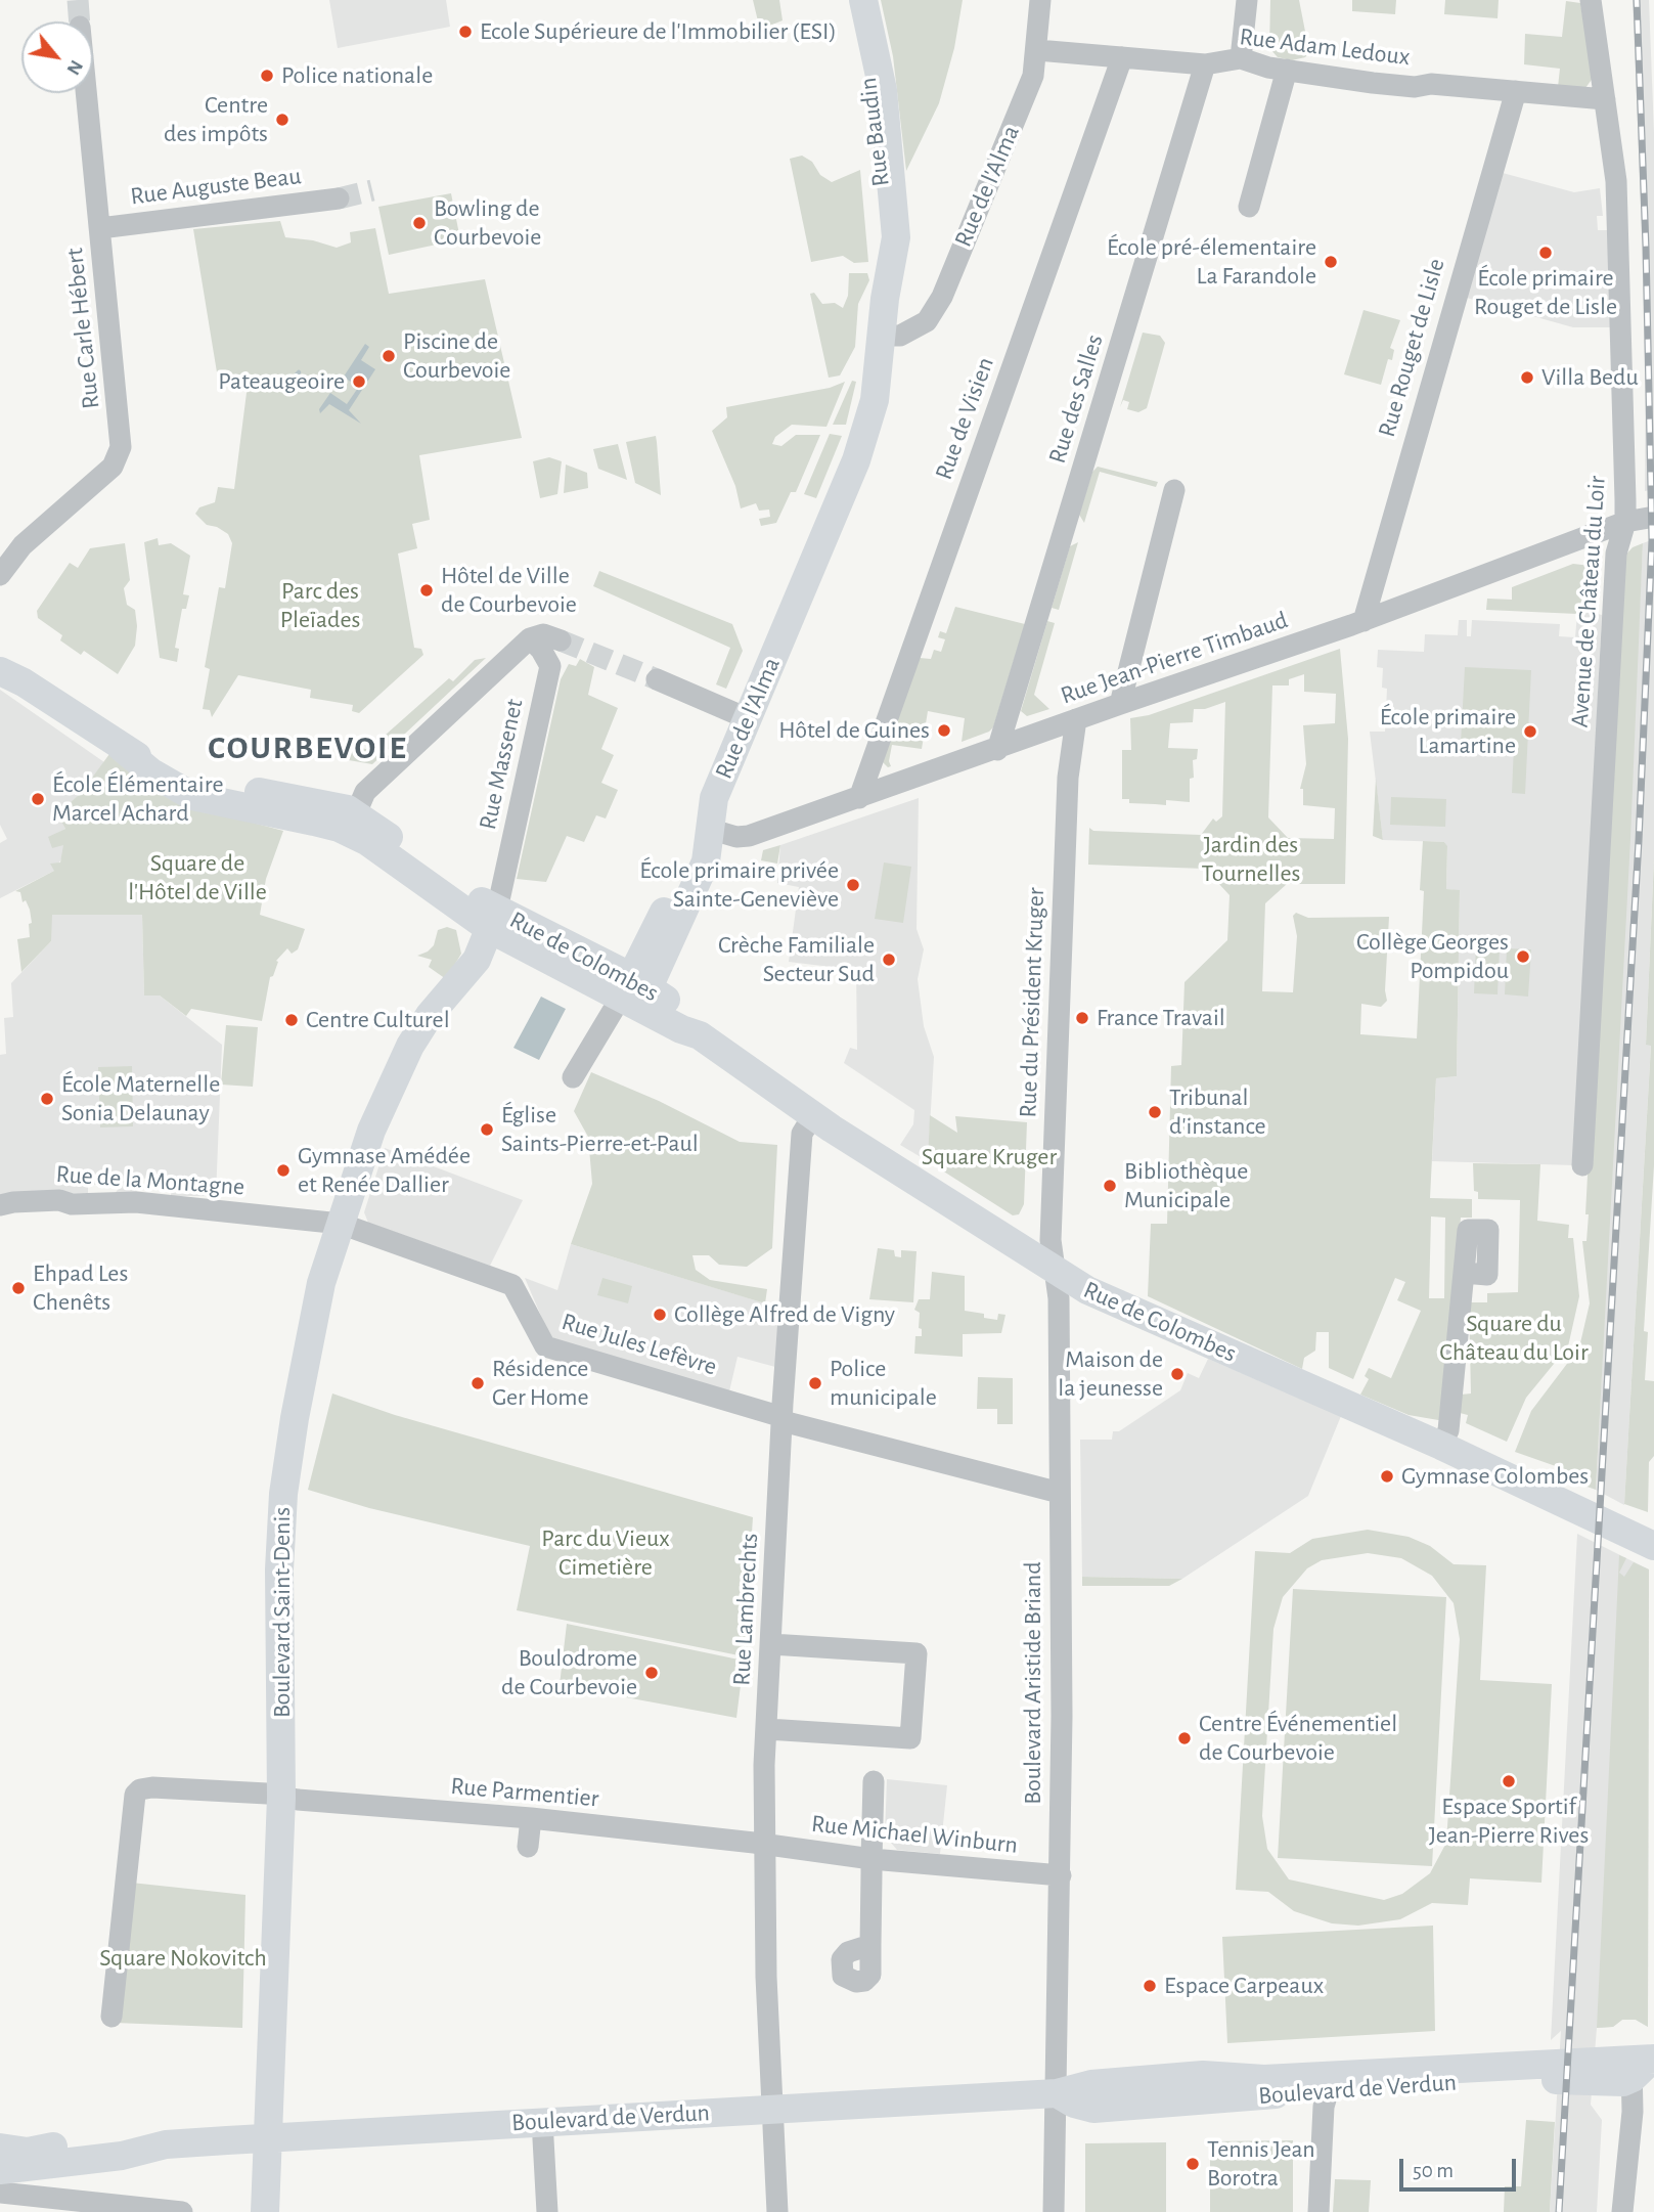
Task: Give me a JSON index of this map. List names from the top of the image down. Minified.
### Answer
{"streets":{"main road":["Rue Baudin","Rue de l'Alma","Rue de Colombes","Boulevard Saint-Denis","Boulevard de Verdun"],"street":["Rue Adam Ledoux","Rue Auguste Beau","Rue Carle Hébert","Rue Rouget de Lisle","Rue des Salles","Rue de Visien","Avenue de Château du Loir","Rue Jean-Pierre Timbaud","Rue Massenet","Rue du Président Kruger","Rue de la Montagne","Rue Jules Lefèvre","Rue Lambrechts","Boulevard Aristide Briand","Rue Parmentier","Rue Michael Winburn"]},"crossings":[["Rue Adam Ledoux","Rue de l'Alma"],["Rue Adam Ledoux","Rue Rouget de Lisle"],["Rue Adam Ledoux","Rue des Salles"],["Rue Adam Ledoux","Rue de Visien"],["Rue Adam Ledoux","Avenue de Château du Loir"],["Rue Baudin","Rue de l'Alma"],["Rue Auguste Beau","Rue Carle Hébert"],["Rue de l'Alma","Rue Jean-Pierre Timbaud"],["Rue de l'Alma","Rue de Colombes"],["Rue Rouget de Lisle","Rue Jean-Pierre Timbaud"],["Rue des Salles","Rue Jean-Pierre Timbaud"],["Rue de Visien","Rue Jean-Pierre Timbaud"],["Avenue de Château du Loir","Rue Jean-Pierre Timbaud"],["Rue Jean-Pierre Timbaud","Rue du Président Kruger"],["Rue Massenet","Rue de Colombes"],["Rue Massenet","Boulevard Saint-Denis"],["Rue de Colombes","Rue du Président Kruger"],["Rue de Colombes","Rue Lambrechts"],["Rue de Colombes","Boulevard Saint-Denis"],["Rue de Colombes","Boulevard Aristide Briand"],["Rue du Président Kruger","Boulevard Aristide Briand"],["Rue de la Montagne","Rue Jules Lefèvre"],["Rue de la Montagne","Boulevard Saint-Denis"],["Rue Jules Lefèvre","Rue Lambrechts"],["Rue Jules Lefèvre","Boulevard Aristide Briand"],["Rue Lambrechts","Rue Parmentier"],["Rue Lambrechts","Rue Michael Winburn"],["Rue Lambrechts","Boulevard de Verdun"],["Boulevard Saint-Denis","Rue Parmentier"],["Boulevard Aristide Briand","Rue Michael Winburn"],["Boulevard Aristide Briand","Boulevard de Verdun"],["Rue Parmentier","Rue Michael Winburn"]],"districts":["COURBEVOIE"],"parks":["Parc des Pleïades","Jardin des Tournelles","Square de l'Hôtel de Ville","Square Kruger","Square du Château du Loir","Parc du Vieux Cimetière","Square Nokovitch"],"places":["Ecole Supérieure de l'Immobilier (ESI)","Police nationale","Centre des impôts","Bowling de Courbevoie","École primaire Rouget de Lisle","École pré-élementaire La Farandole","Piscine de Courbevoie","Villa Bedu","Pateaugeoire","Hôtel de Ville de Courbevoie","Hôtel de Guines","École primaire Lamartine","École Élémentaire Marcel Achard","École primaire privée Sainte-Geneviève","Collège Georges Pompidou","Crèche Familiale Secteur Sud","France Travail","Centre Culturel","École Maternelle Sonia Delaunay","Tribunal d'instance","Église Saints-Pierre-et-Paul","Gymnase Amédée et Renée Dallier","Bibliothèque Municipale","Ehpad Les Chenêts","Collège Alfred de Vigny","Maison de la jeunesse","Résidence Ger Home","Police municipale","Gymnase Colombes","Boulodrome de Courbevoie","Centre Événementiel de Courbevoie","Espace Sportif Jean-Pierre Rives","Espace Carpeaux","Tennis Jean Borotra"],"scale_bar":"50 m","north":"bottom right"}
